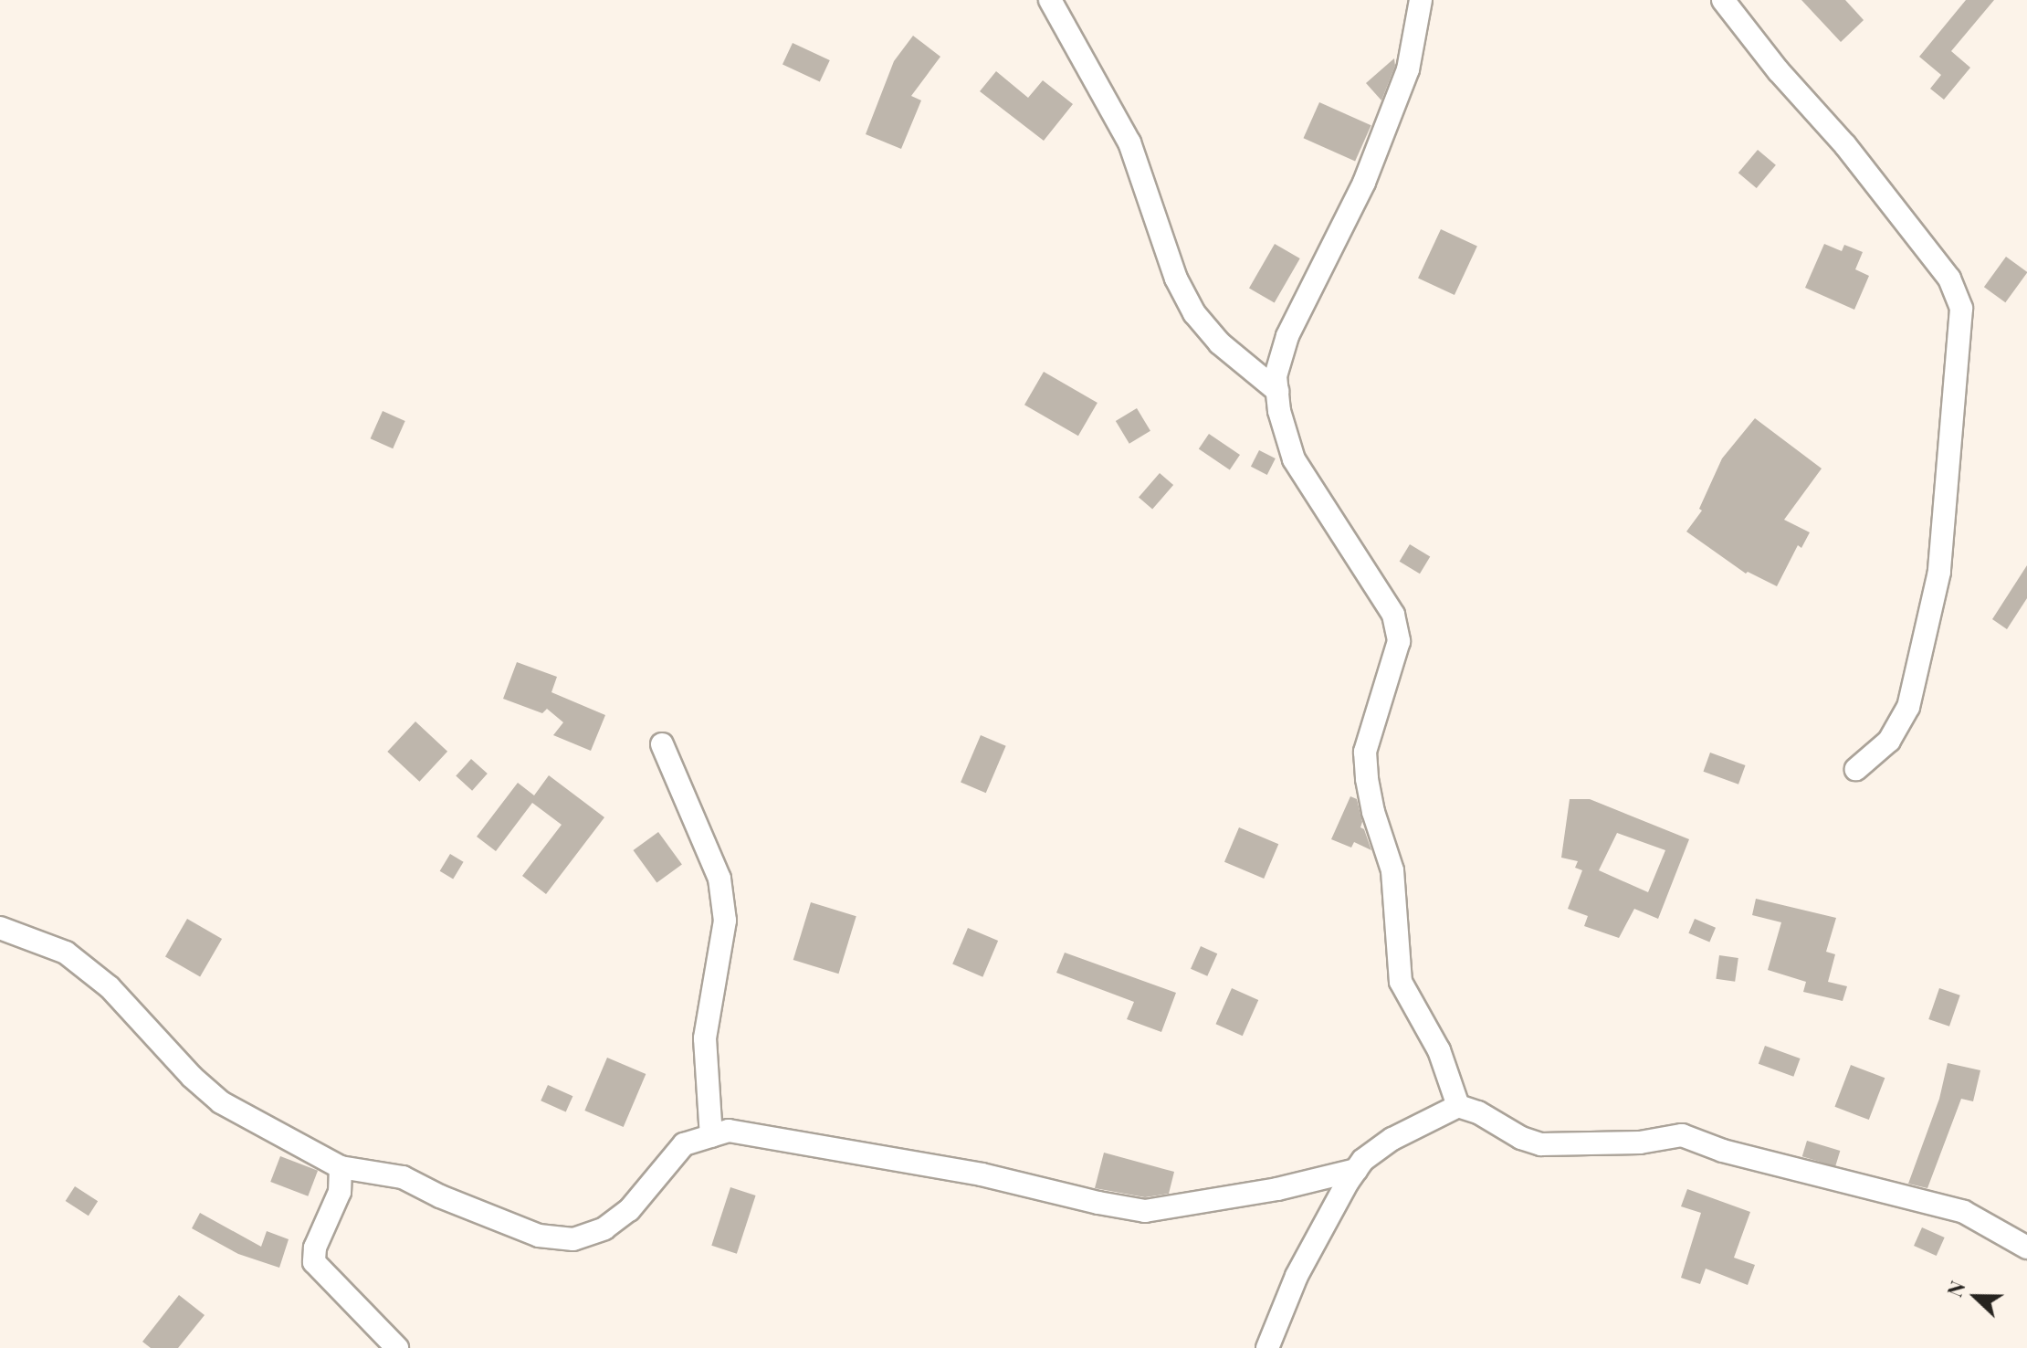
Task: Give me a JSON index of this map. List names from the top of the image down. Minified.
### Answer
{"north":"left"}
